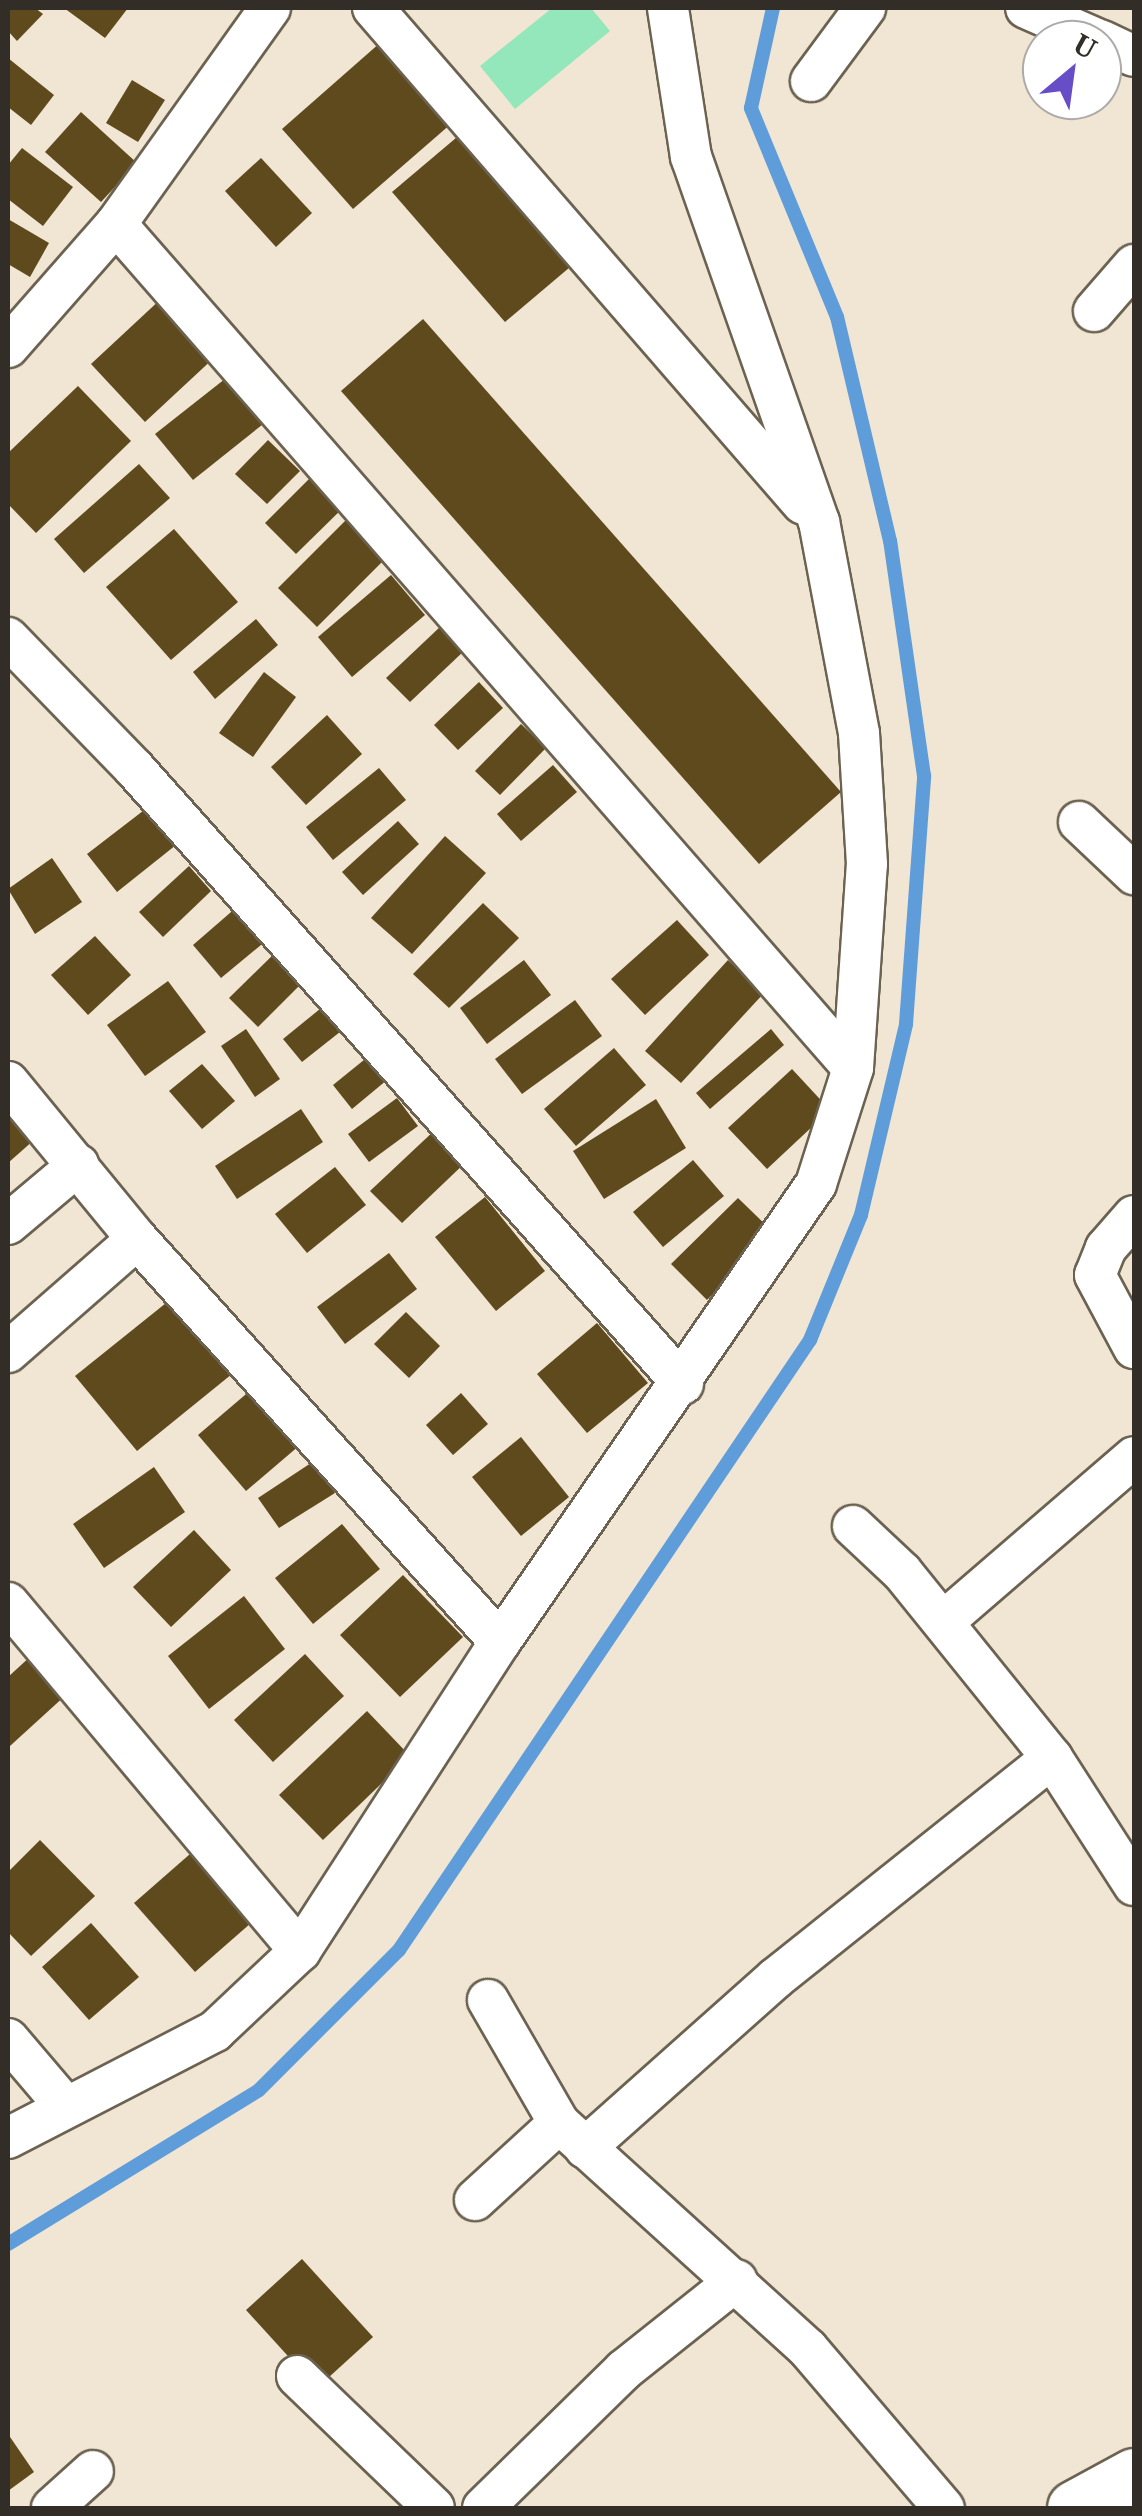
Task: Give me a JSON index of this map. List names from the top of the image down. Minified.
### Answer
{"north":"top right"}
